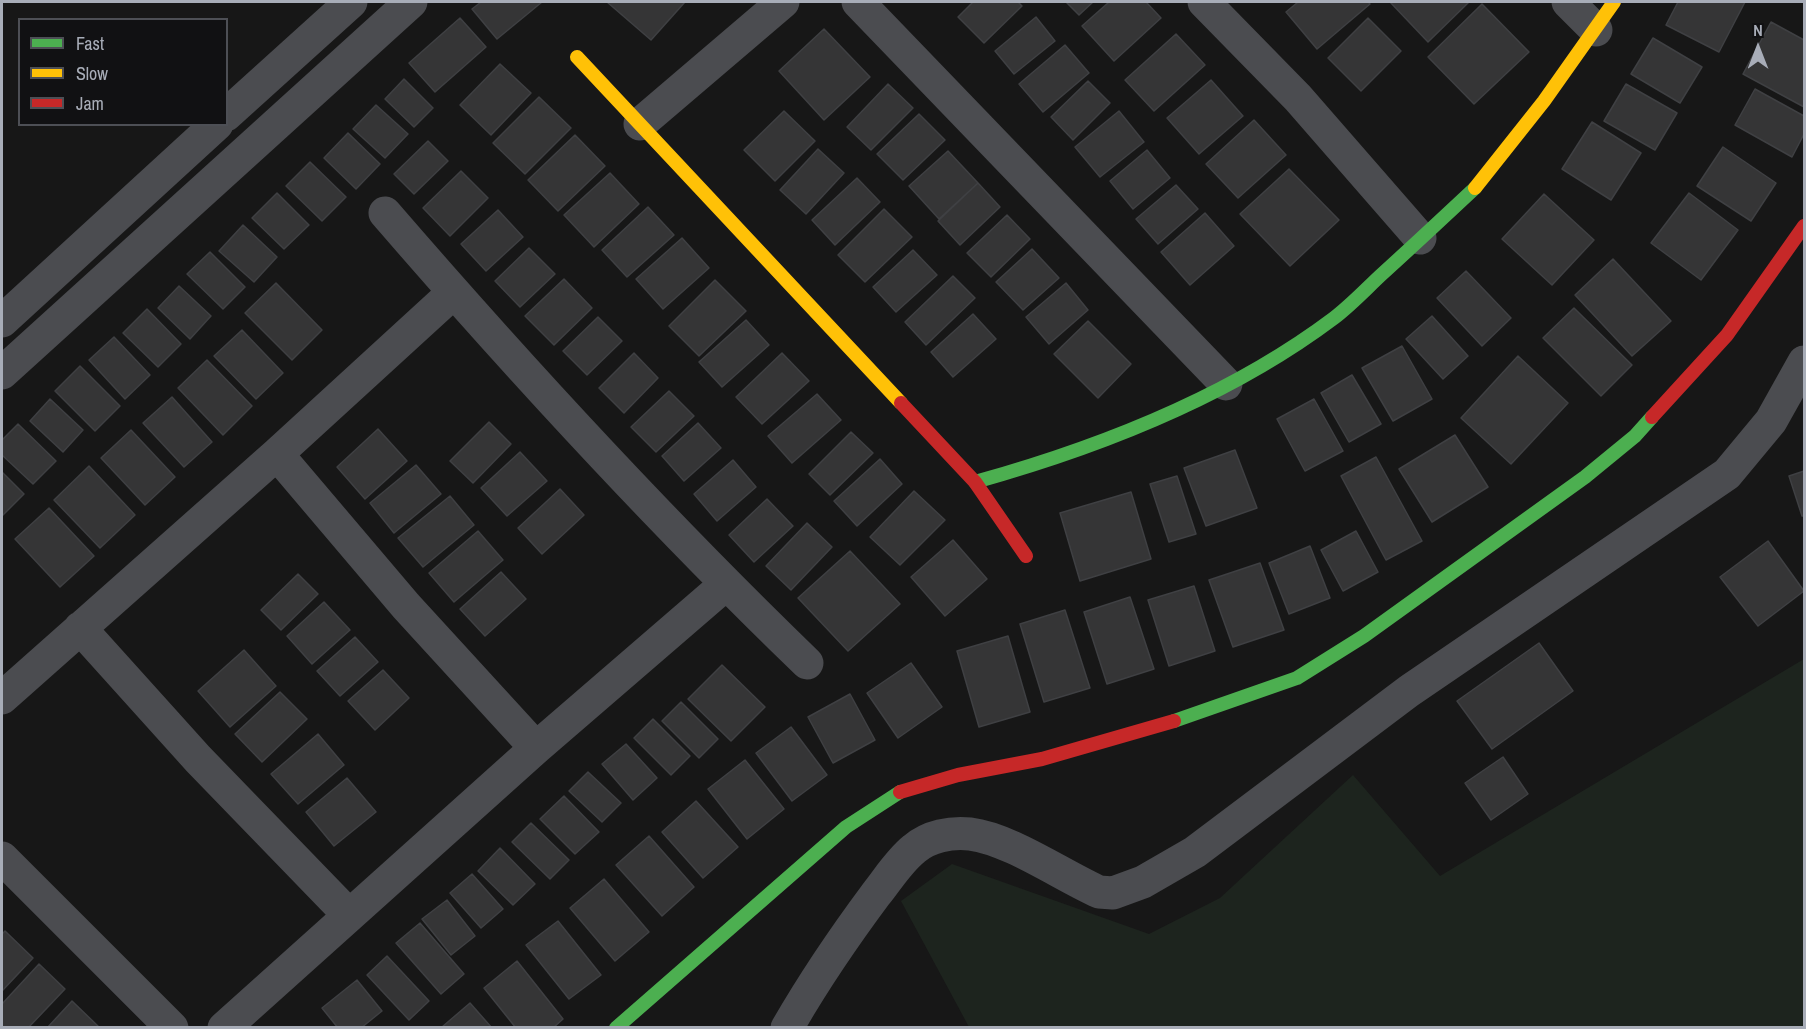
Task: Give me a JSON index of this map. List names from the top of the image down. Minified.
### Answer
{"legend":["Fast","Slow","Jam"],"north":"top"}
